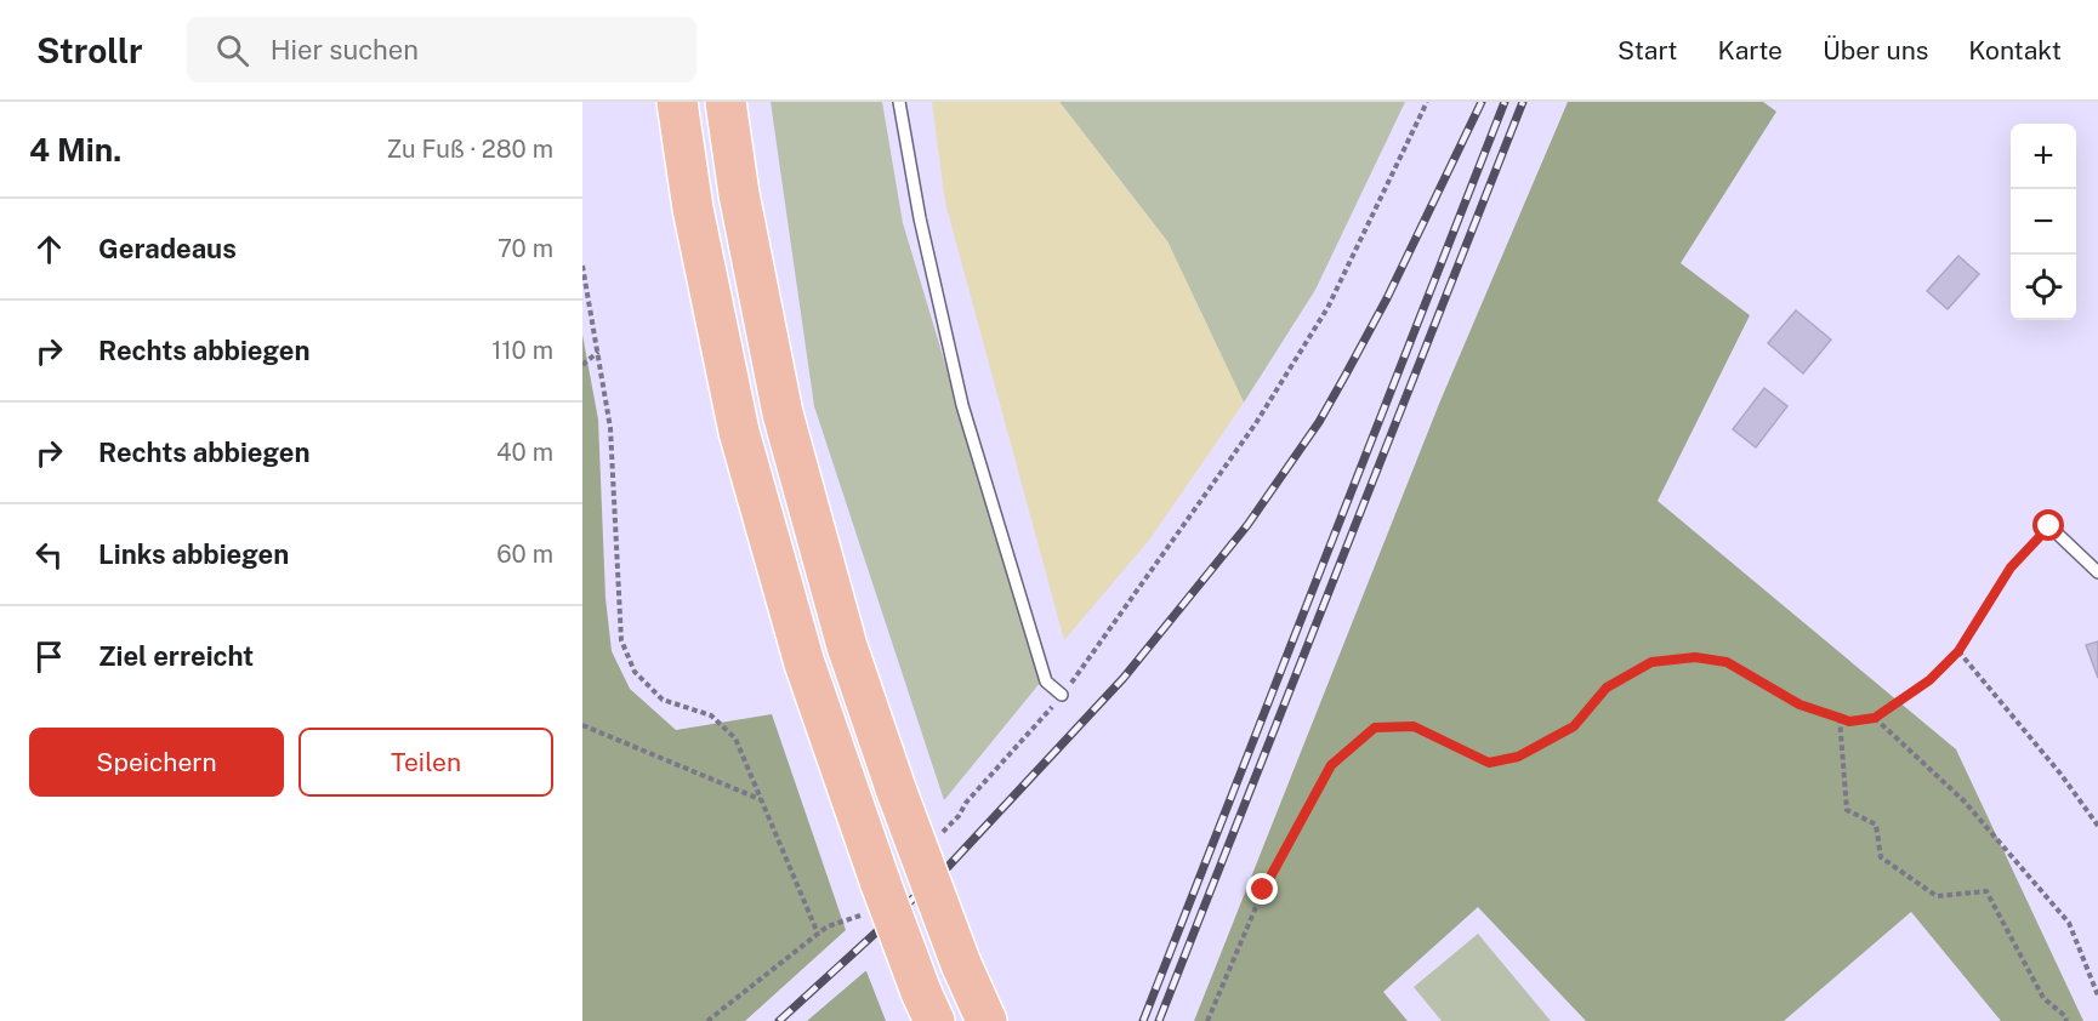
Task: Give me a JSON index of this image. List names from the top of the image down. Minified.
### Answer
{"page":{"header":"Strollr","search":"Hier suchen","nav":["Start","Karte","Über uns","Kontakt"],"heading":["4 Min.","Zu Fuß · 280 m"],"map_buttons":["+","−"],"list":[["Geradeaus","70 m"],["Rechts abbiegen","110 m"],["Rechts abbiegen","40 m"],["Links abbiegen","60 m"],"Ziel erreicht"],"buttons":["Speichern","Teilen"]}}
